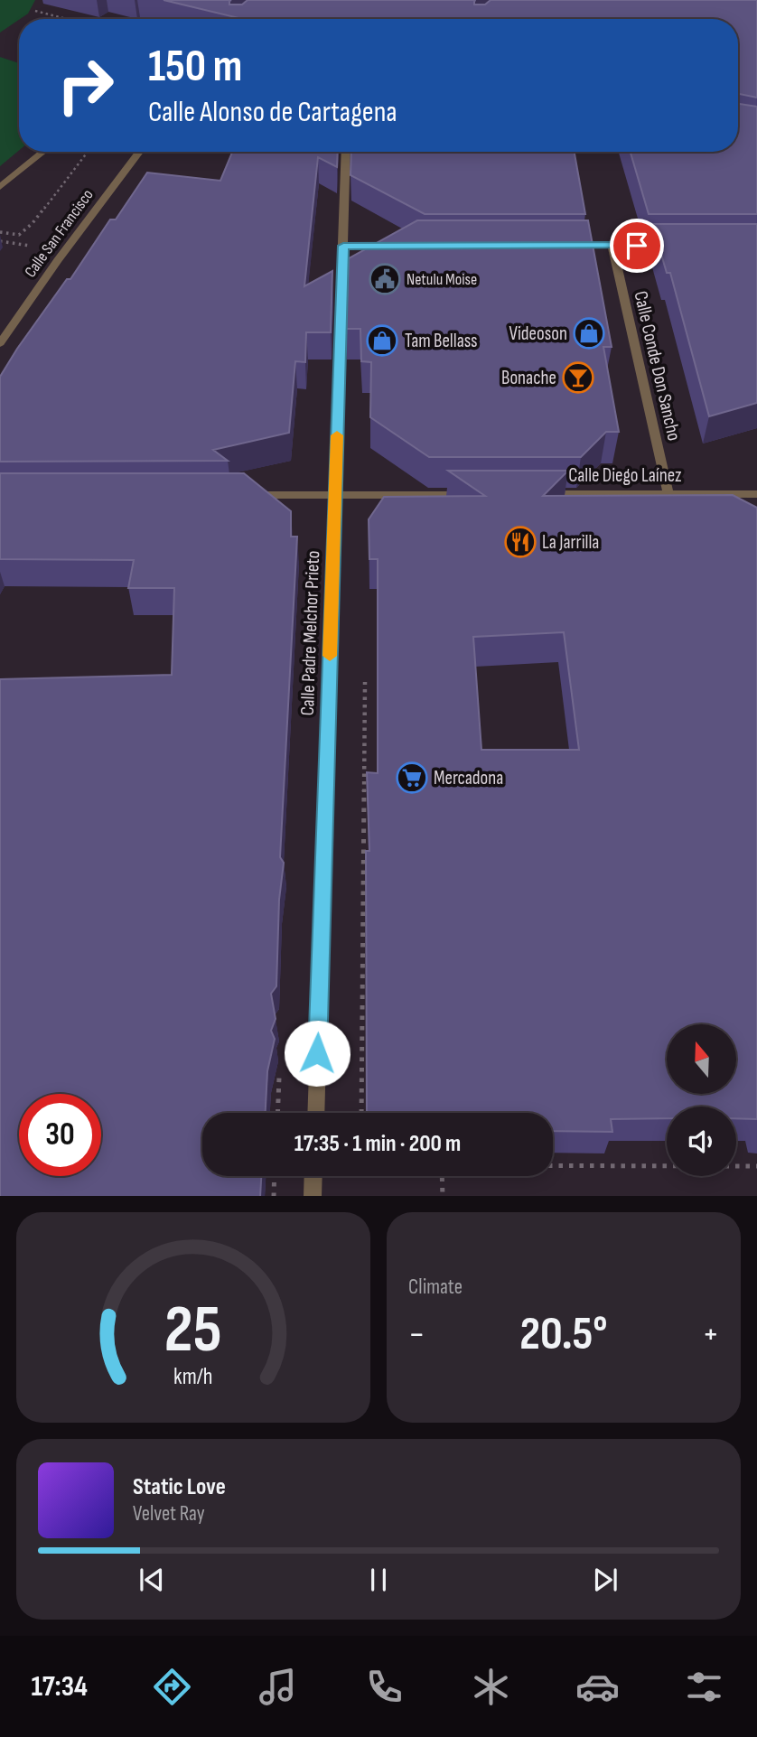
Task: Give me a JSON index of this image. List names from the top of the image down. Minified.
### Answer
{"streets":{"street":["Calle San Francisco","Calle Conde Don Sancho","Calle Diego Laínez","Calle Padre Melchor Prieto"]},"crossings":[["Calle Conde Don Sancho","Calle Diego Laínez"]],"places":{"public building":["Netulu Moise"],"shop":["Videoson","Tam Bellass"],"bar":["Bonache"],"restaurant":["La Jarrilla"],"supermarket":["Mercadona"]},"north":"top","page":{"turn":["150 m","Calle Alonso de Cartagena"],"limit":"30","trip":"17:35 · 1 min · 200 m","tile":"Climate","heat":["−","20.5°","+"],"song":["Static Love","Velvet Ray"],"tabs":"17:34","gauge":["25","km/h"]}}
